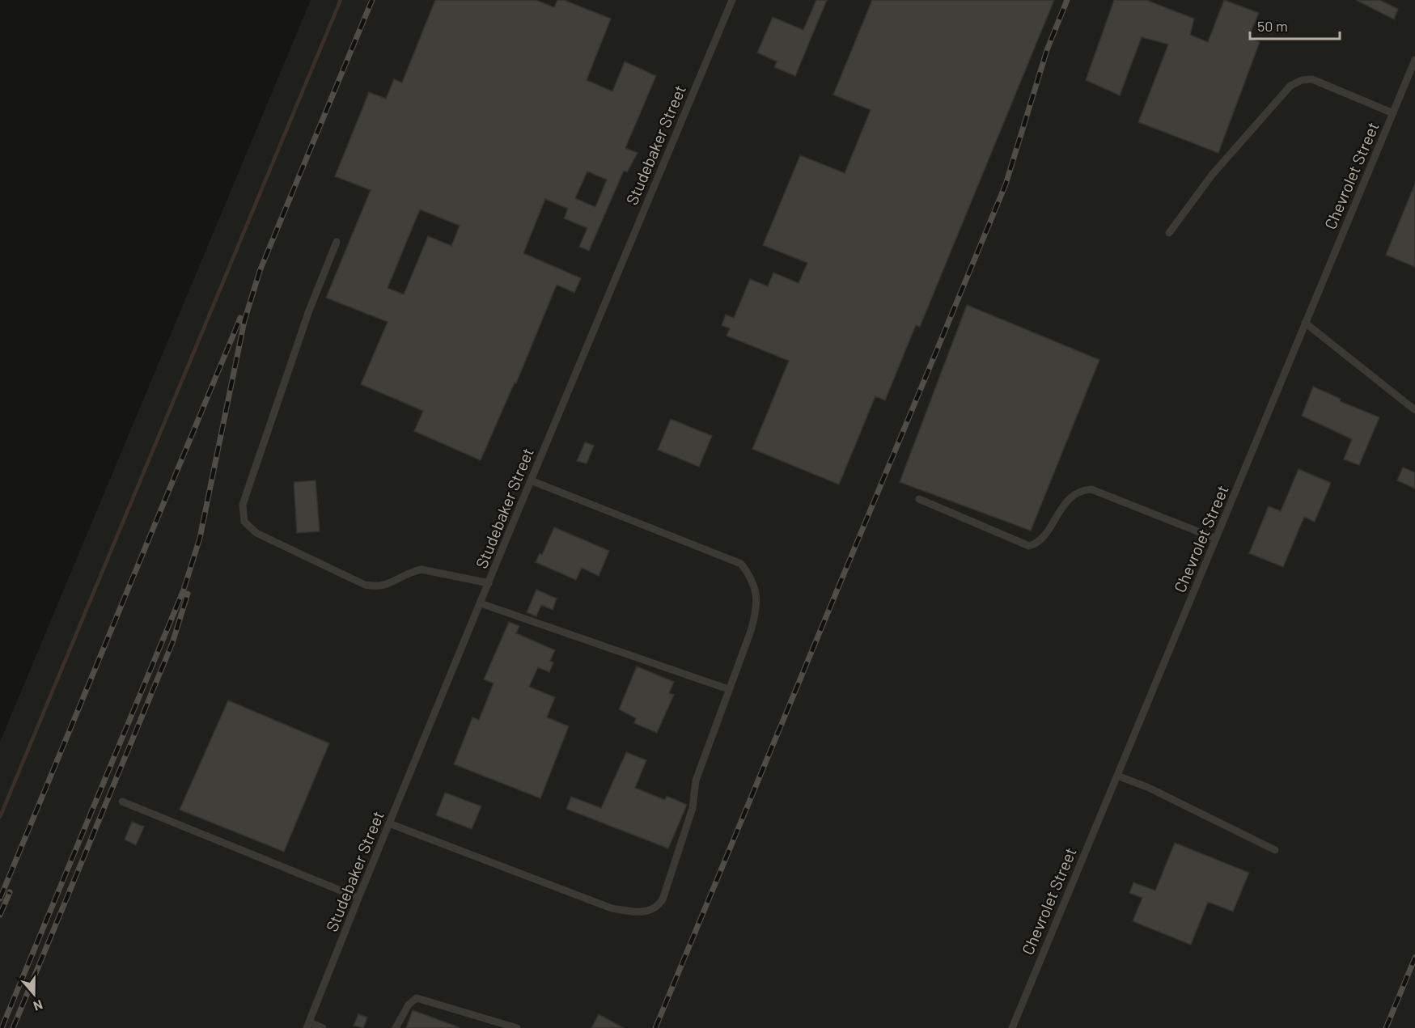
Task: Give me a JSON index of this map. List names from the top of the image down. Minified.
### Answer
{"streets":{"lane":["Studebaker Street","Chevrolet Street"]},"scale_bar":"50 m","north":"bottom"}
